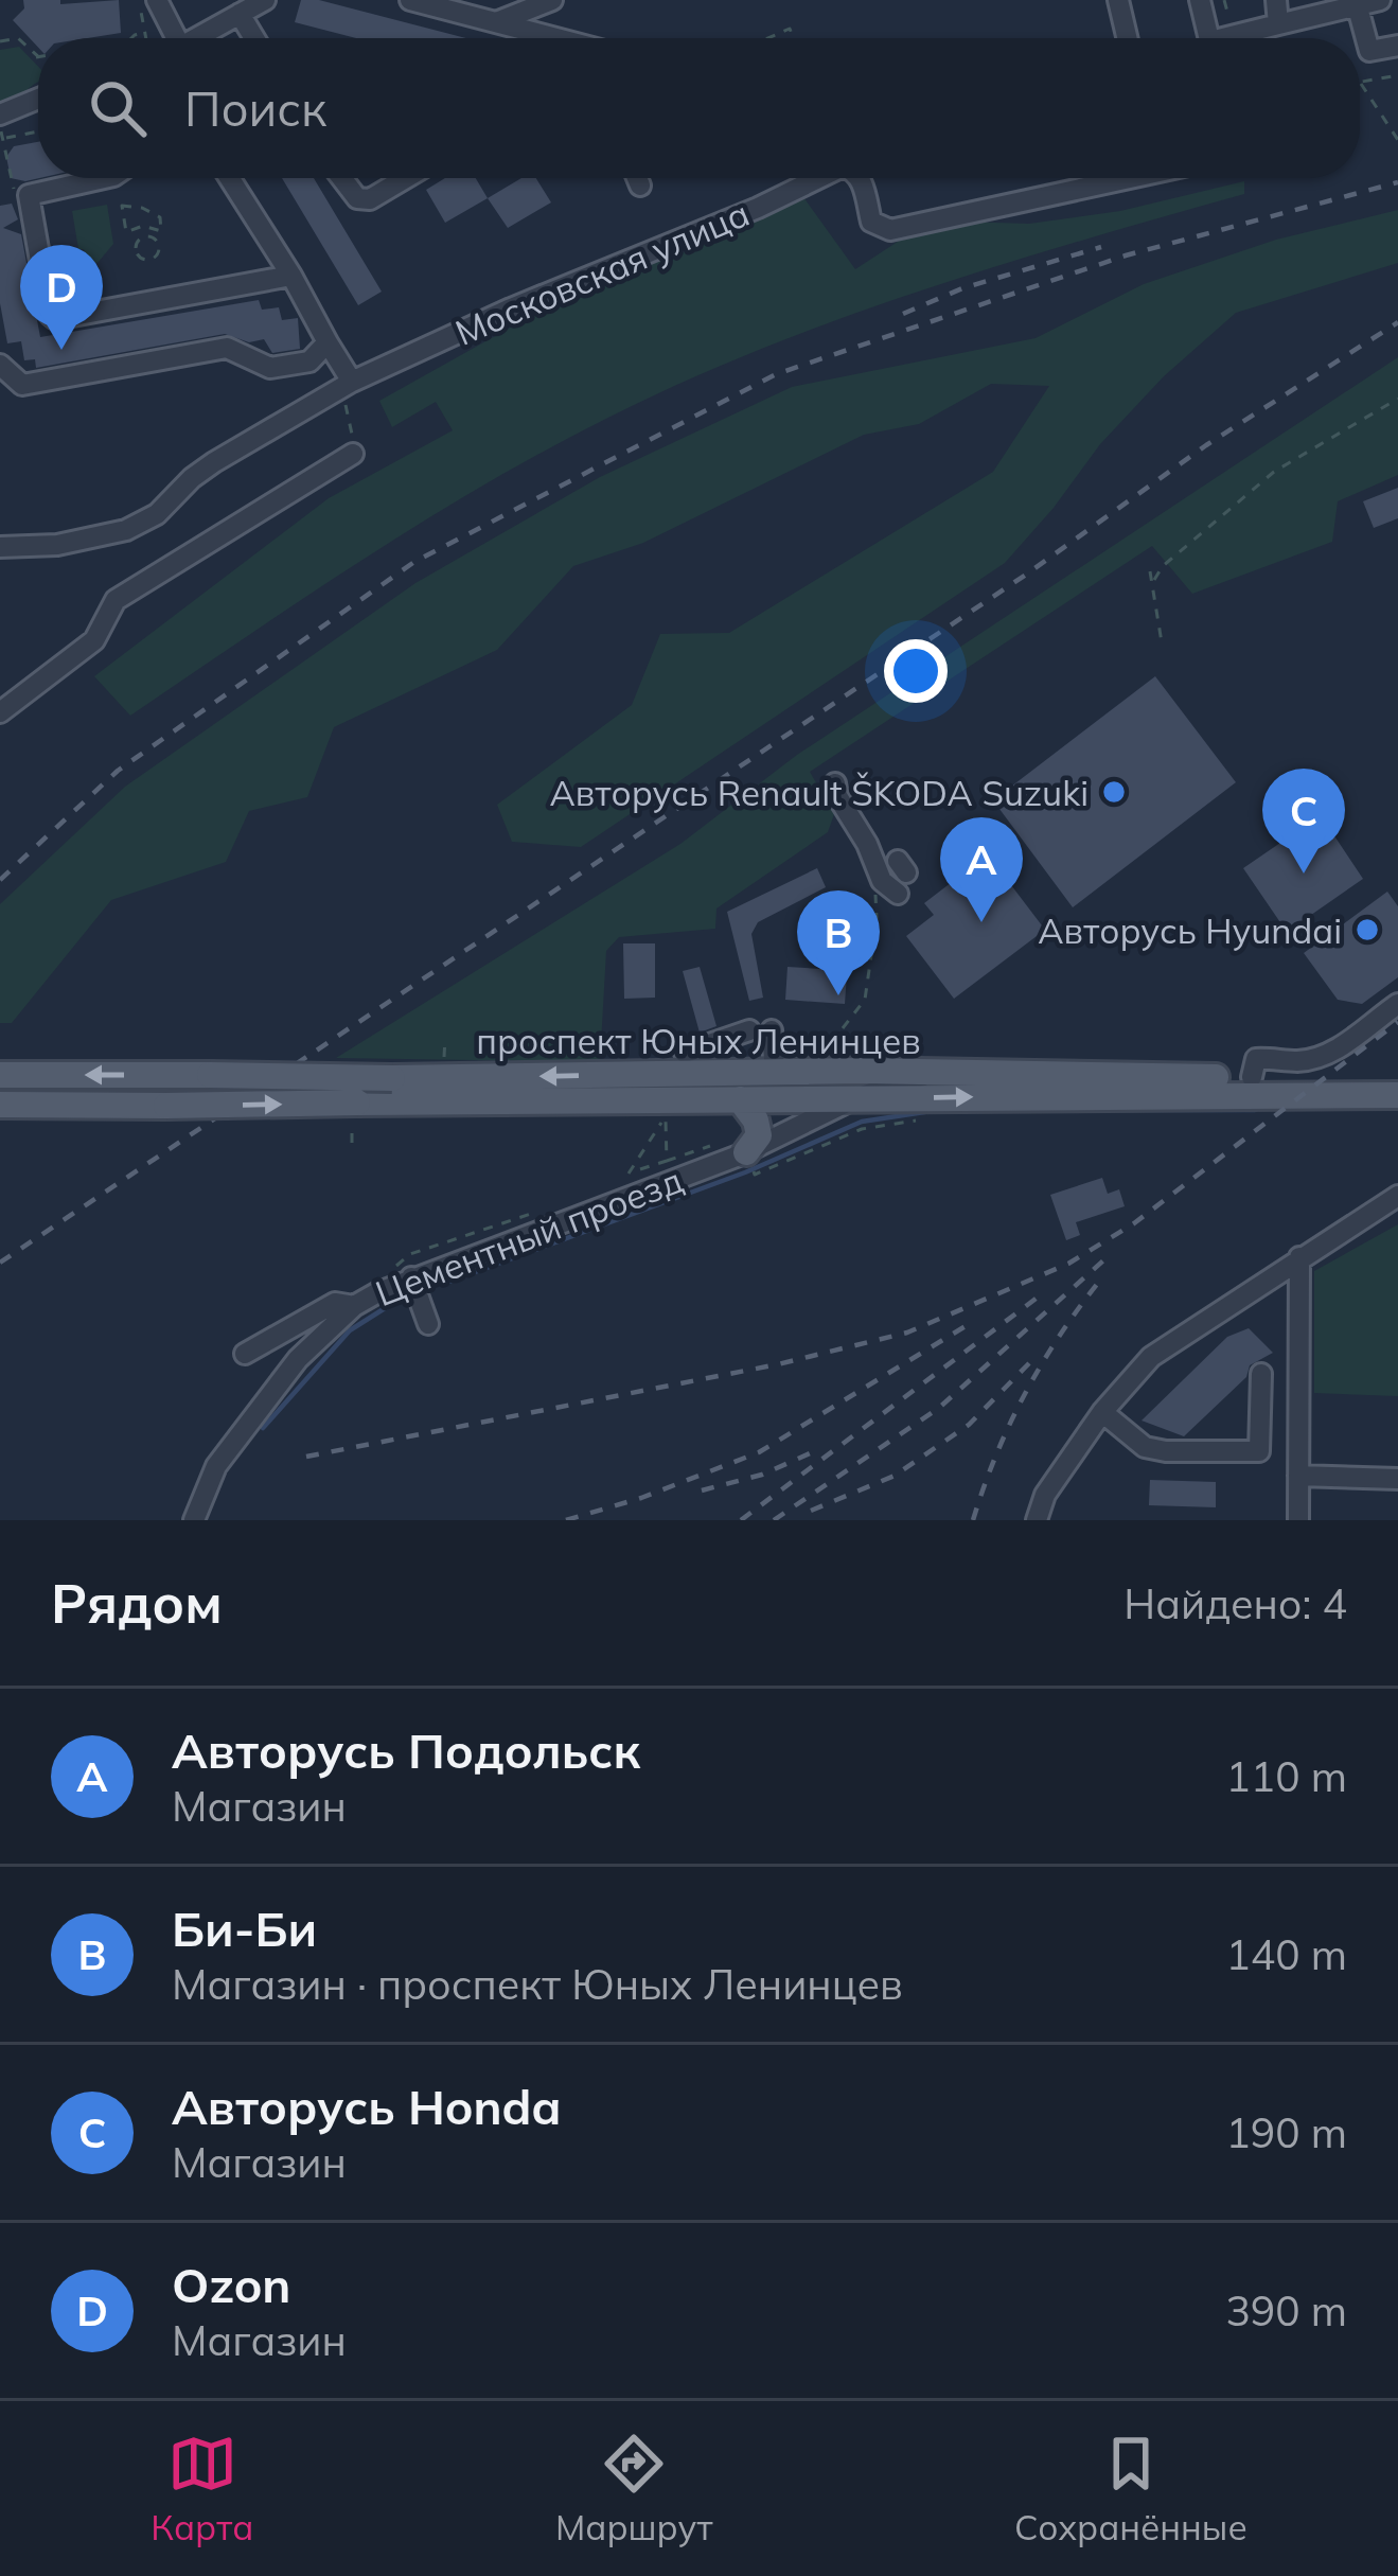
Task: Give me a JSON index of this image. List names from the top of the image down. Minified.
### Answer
{"streets":{"main road":["проспект Юных Ленинцев"],"street":["Московская улица","Цементный проезд"]},"crossings":[["проспект Юных Ленинцев","Цементный проезд"]],"places":["Авторусь Renault ŠKODA Suzuki","Авторусь Hyundai"],"page":{"search":"Поиск","pins":["D","C","A","B"],"heading":["Рядом","Найдено: 4"],"list":[{"mark":"A","name":"Авторусь Подольск","note":"Магазин","value":"110 m"},{"mark":"B","name":"Би-Би","note":"Магазин · проспект Юных Ленинцев","value":"140 m"},{"mark":"C","name":"Авторусь Honda","note":"Магазин","value":"190 m"},{"mark":"D","name":"Ozon","note":"Магазин","value":"390 m"}],"nav":["Карта","Маршрут","Сохранённые"]}}
